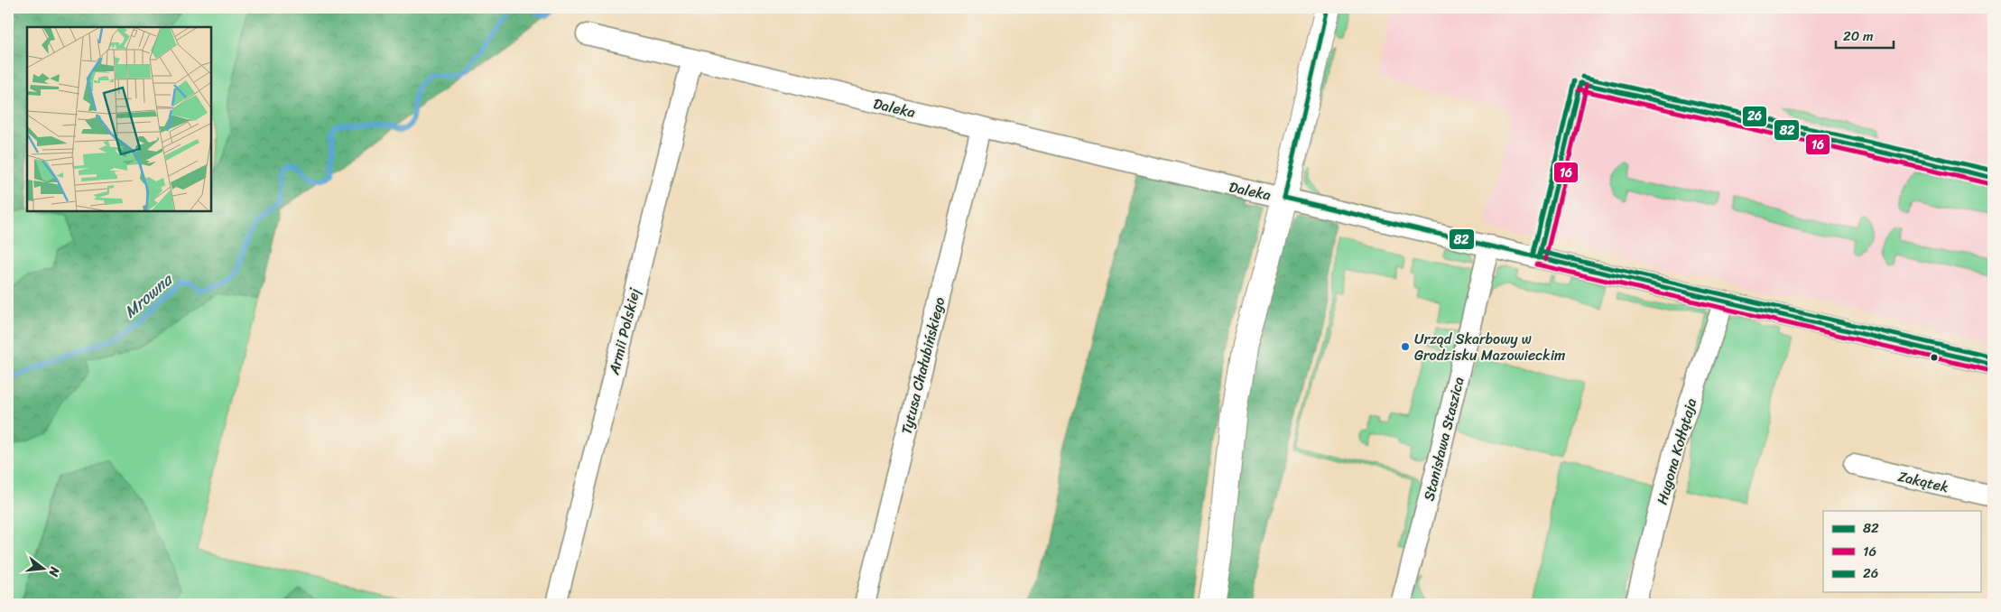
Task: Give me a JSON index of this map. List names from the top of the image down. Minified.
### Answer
{"streets":{"street":["Daleka","Armii Polskiej","Tytusa Chałubińskiego","Stanisława Staszica","Hugona Kołłątaja","Zakątek"]},"crossings":[["Daleka","Armii Polskiej"],["Daleka","Tytusa Chałubińskiego"],["Daleka","Stanisława Staszica"],["Daleka","Hugona Kołłątaja"]],"water":["Mrowna"],"places":["Urząd Skarbowy w Grodzisku Mazowieckim"],"lines":["transit line 82","transit line 26","transit line 16"],"legend":["82","16","26"],"scale_bar":"20 m","north":"right"}
